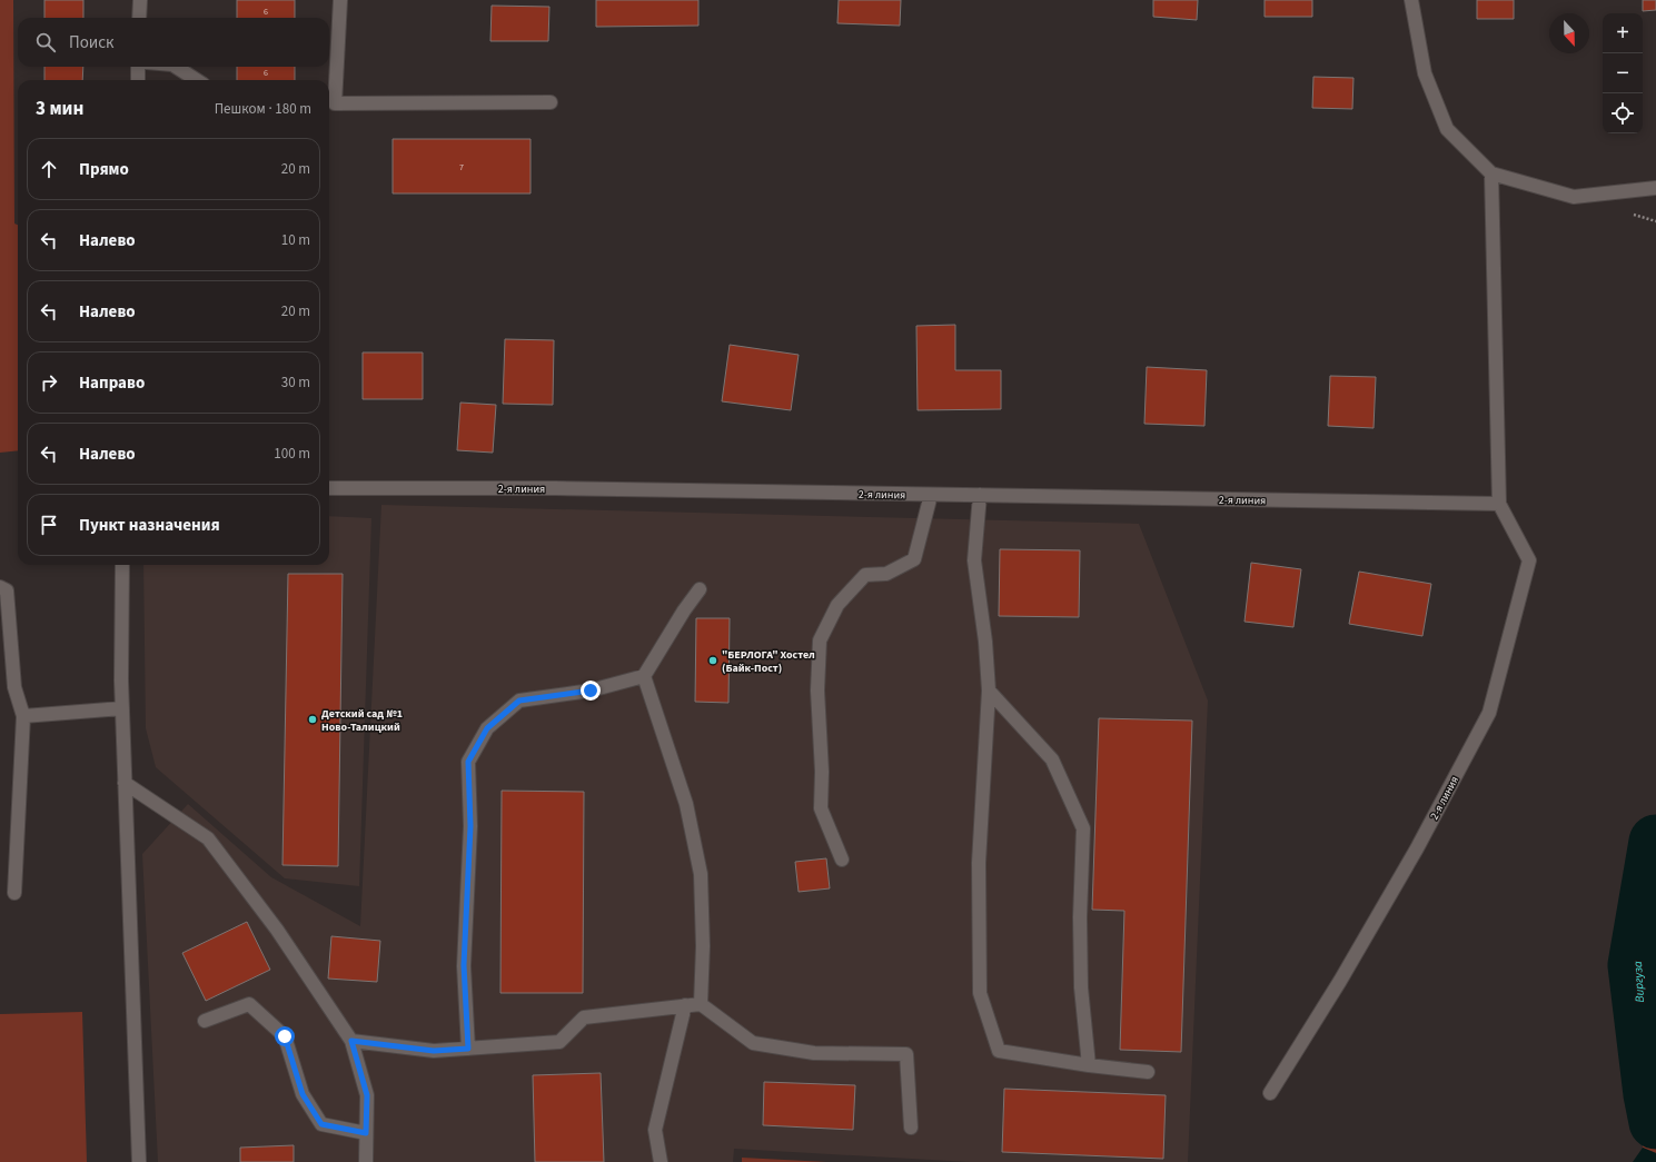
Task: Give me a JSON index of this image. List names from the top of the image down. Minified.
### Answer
{"streets":{"street":["2-я линия"]},"water":["Виргуза"],"places":["\"БЕРЛОГА\" Хостел (Байк-Пост)","Детский сад №1 Ново-Талицкий"],"house_numbers":["6","6","7"],"north":"bottom","page":{"map_buttons":["+","−"],"search":"Поиск","heading":["3 мин","Пешком · 180 m"],"list":[["Прямо","20 m"],["Налево","10 m"],["Налево","20 m"],["Направо","30 m"],["Налево","100 m"],"Пункт назначения"]}}
